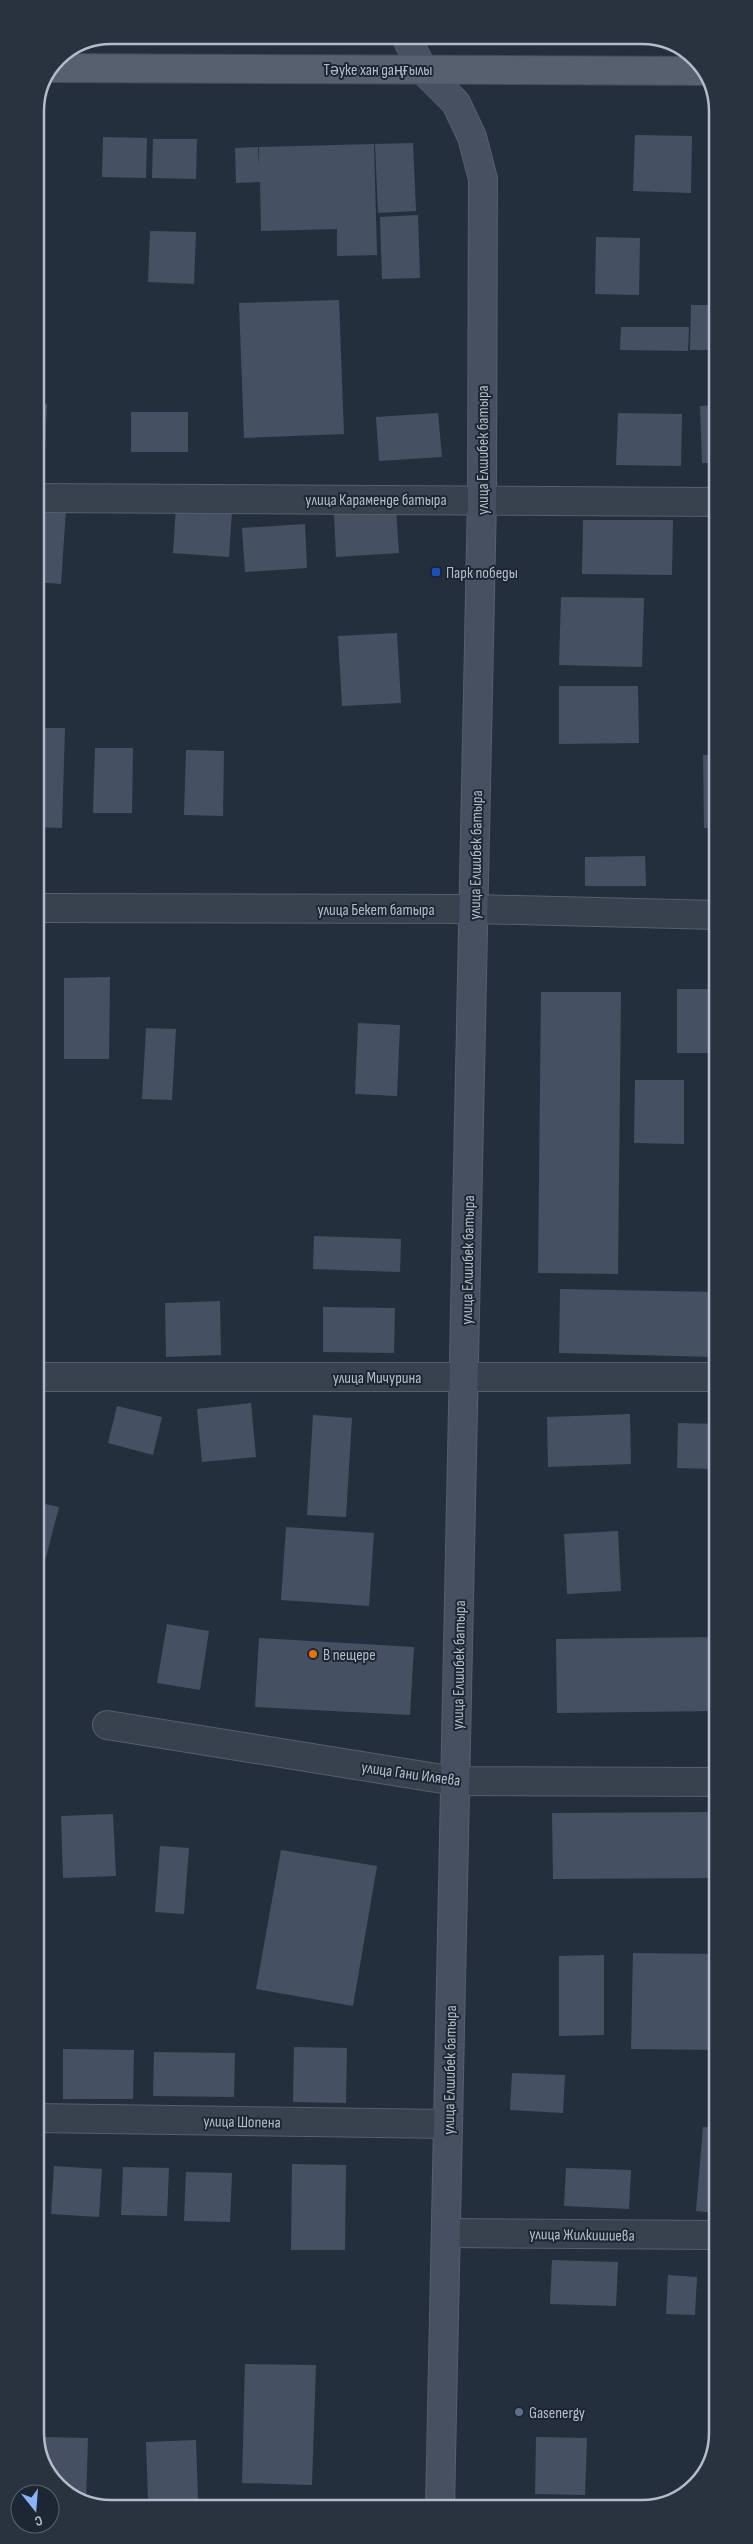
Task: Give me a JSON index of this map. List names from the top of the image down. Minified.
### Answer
{"streets":{"main road":["Тәуке хан даңғылы","улица Елшибек батыра"],"street":["улица Караменде батыра","улица Бекет батыра","улица Мичурина","улица Гани Иляева","улица Шопена","улица Жилкишиева"]},"crossings":[["Тәуке хан даңғылы","улица Елшибек батыра"],["улица Елшибек батыра","улица Караменде батыра"],["улица Елшибек батыра","улица Бекет батыра"],["улица Елшибек батыра","улица Мичурина"],["улица Елшибек батыра","улица Гани Иляева"],["улица Елшибек батыра","улица Шопена"],["улица Елшибек батыра","улица Жилкишиева"]],"places":{"transit":["Парк победы"],"other":["В пещере","Gasenergy"]},"north":"bottom"}
